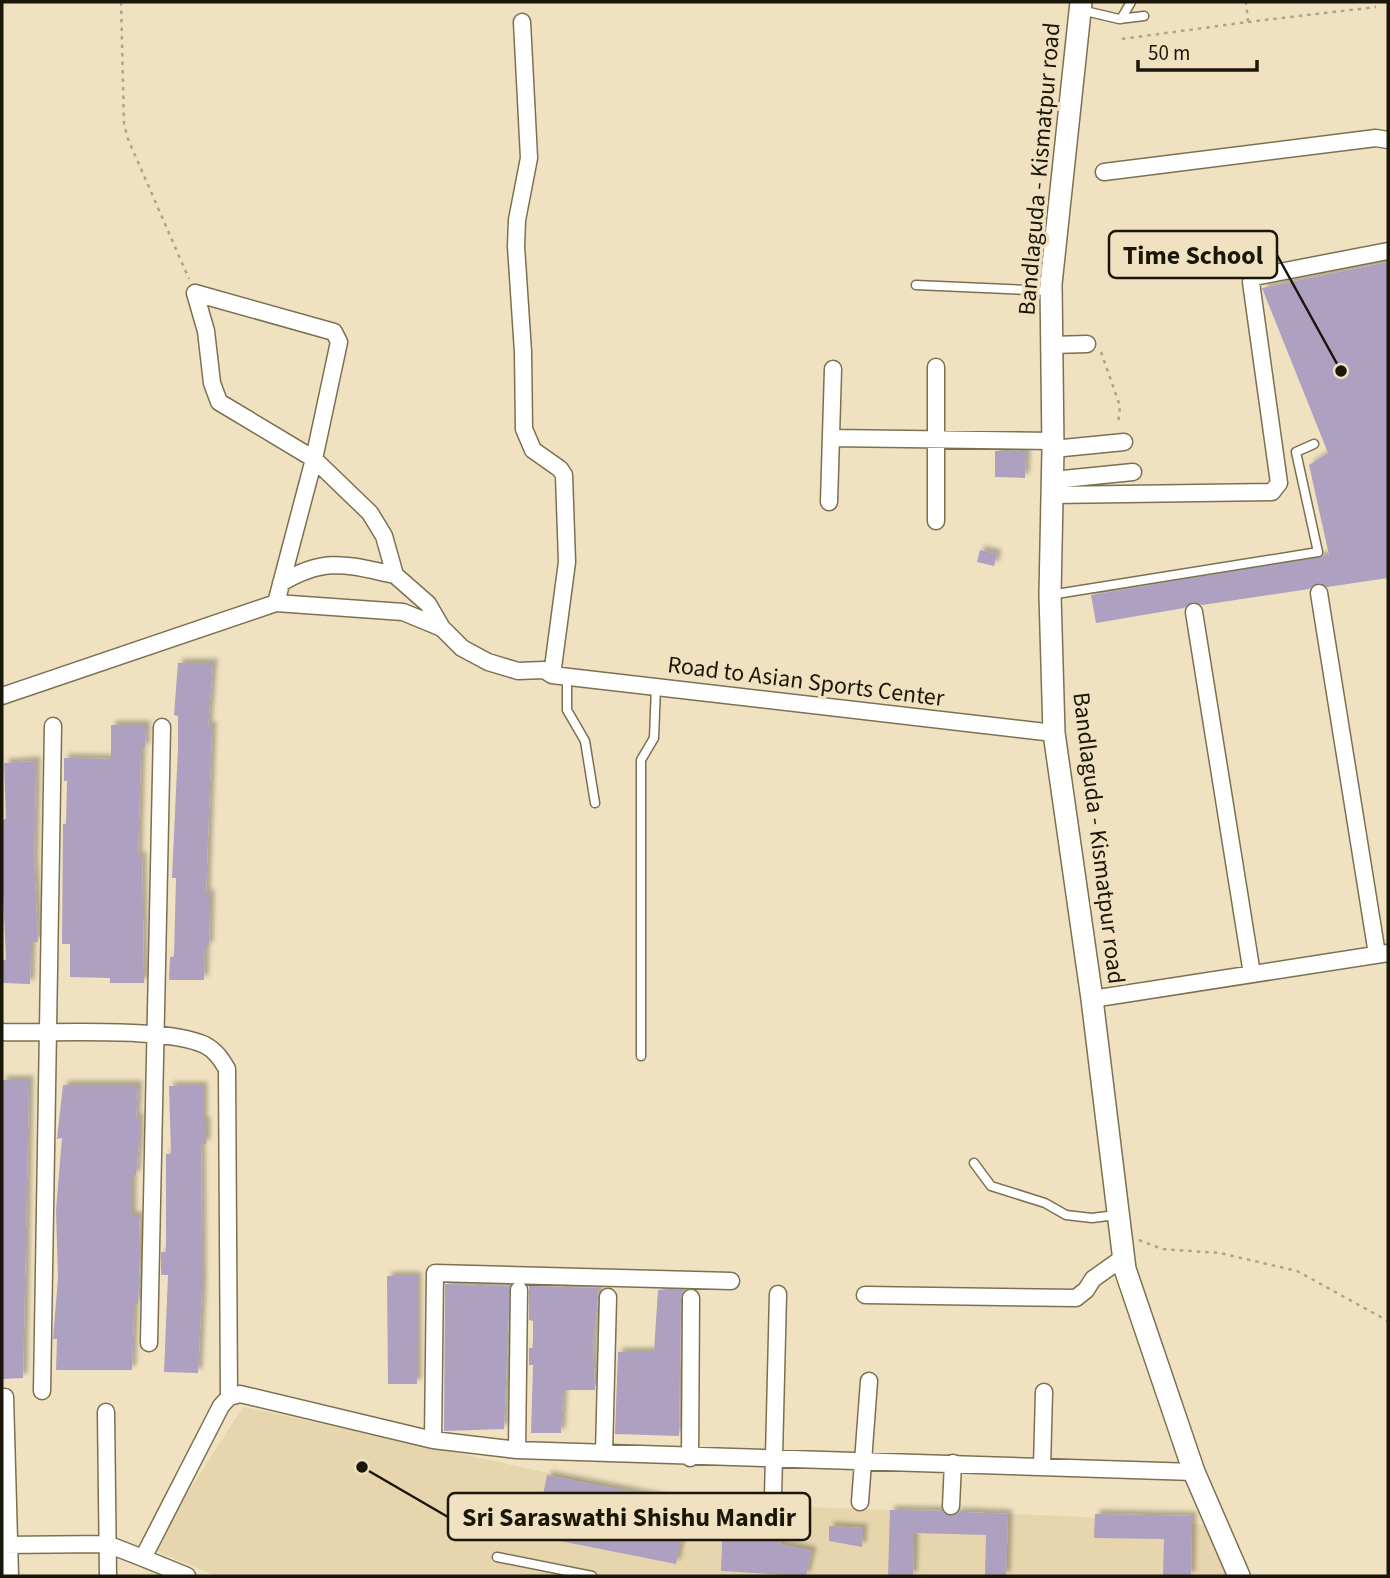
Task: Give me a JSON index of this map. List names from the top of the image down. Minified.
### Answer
{"streets":{"street":["Bandlaguda - Kismatpur road","Road to Asian Sports Center"]},"crossings":[["Bandlaguda - Kismatpur road","Road to Asian Sports Center"]],"places":["Time School","Sri Saraswathi Shishu Mandir"],"scale_bar":"50 m"}
